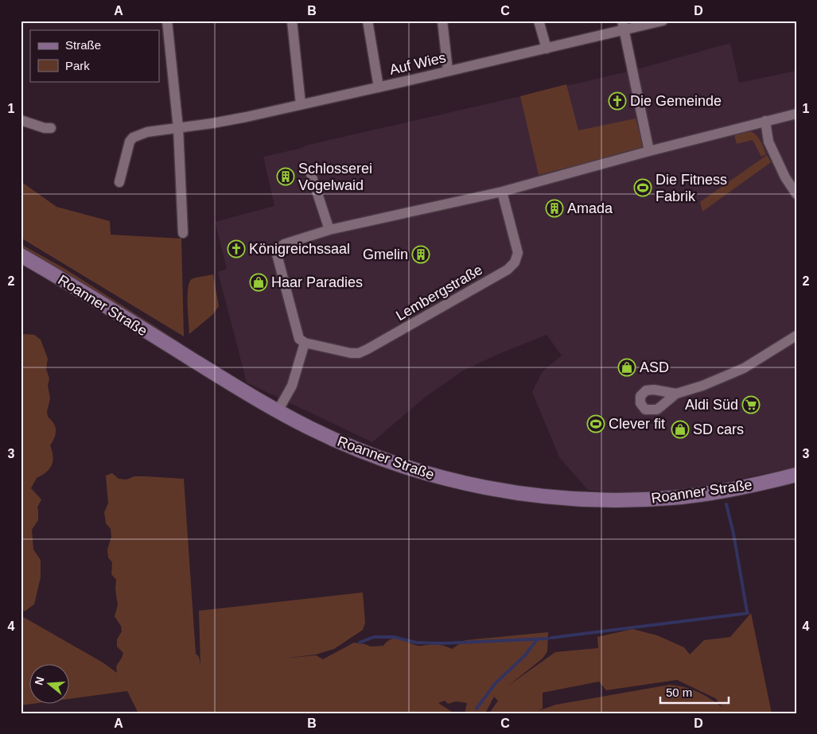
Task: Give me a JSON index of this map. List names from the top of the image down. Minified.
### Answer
{"streets":{"street":["Auf Wies","Lembergstraße","Roanner Straße"]},"places":{"church":["Die Gemeinde","Königreichssaal"],"building":["Schlosserei Vogelwaid","Amada","Gmelin"],"sports":["Die Fitness Fabrik","Clever fit"],"shop":["Haar Paradies","ASD","SD cars"],"supermarket":["Aldi Süd"]},"legend":["Straße","Park"],"scale_bar":"50 m","north":"left","grid":{"columns":["A","B","C","D"],"rows":["1","2","3","4"]}}
